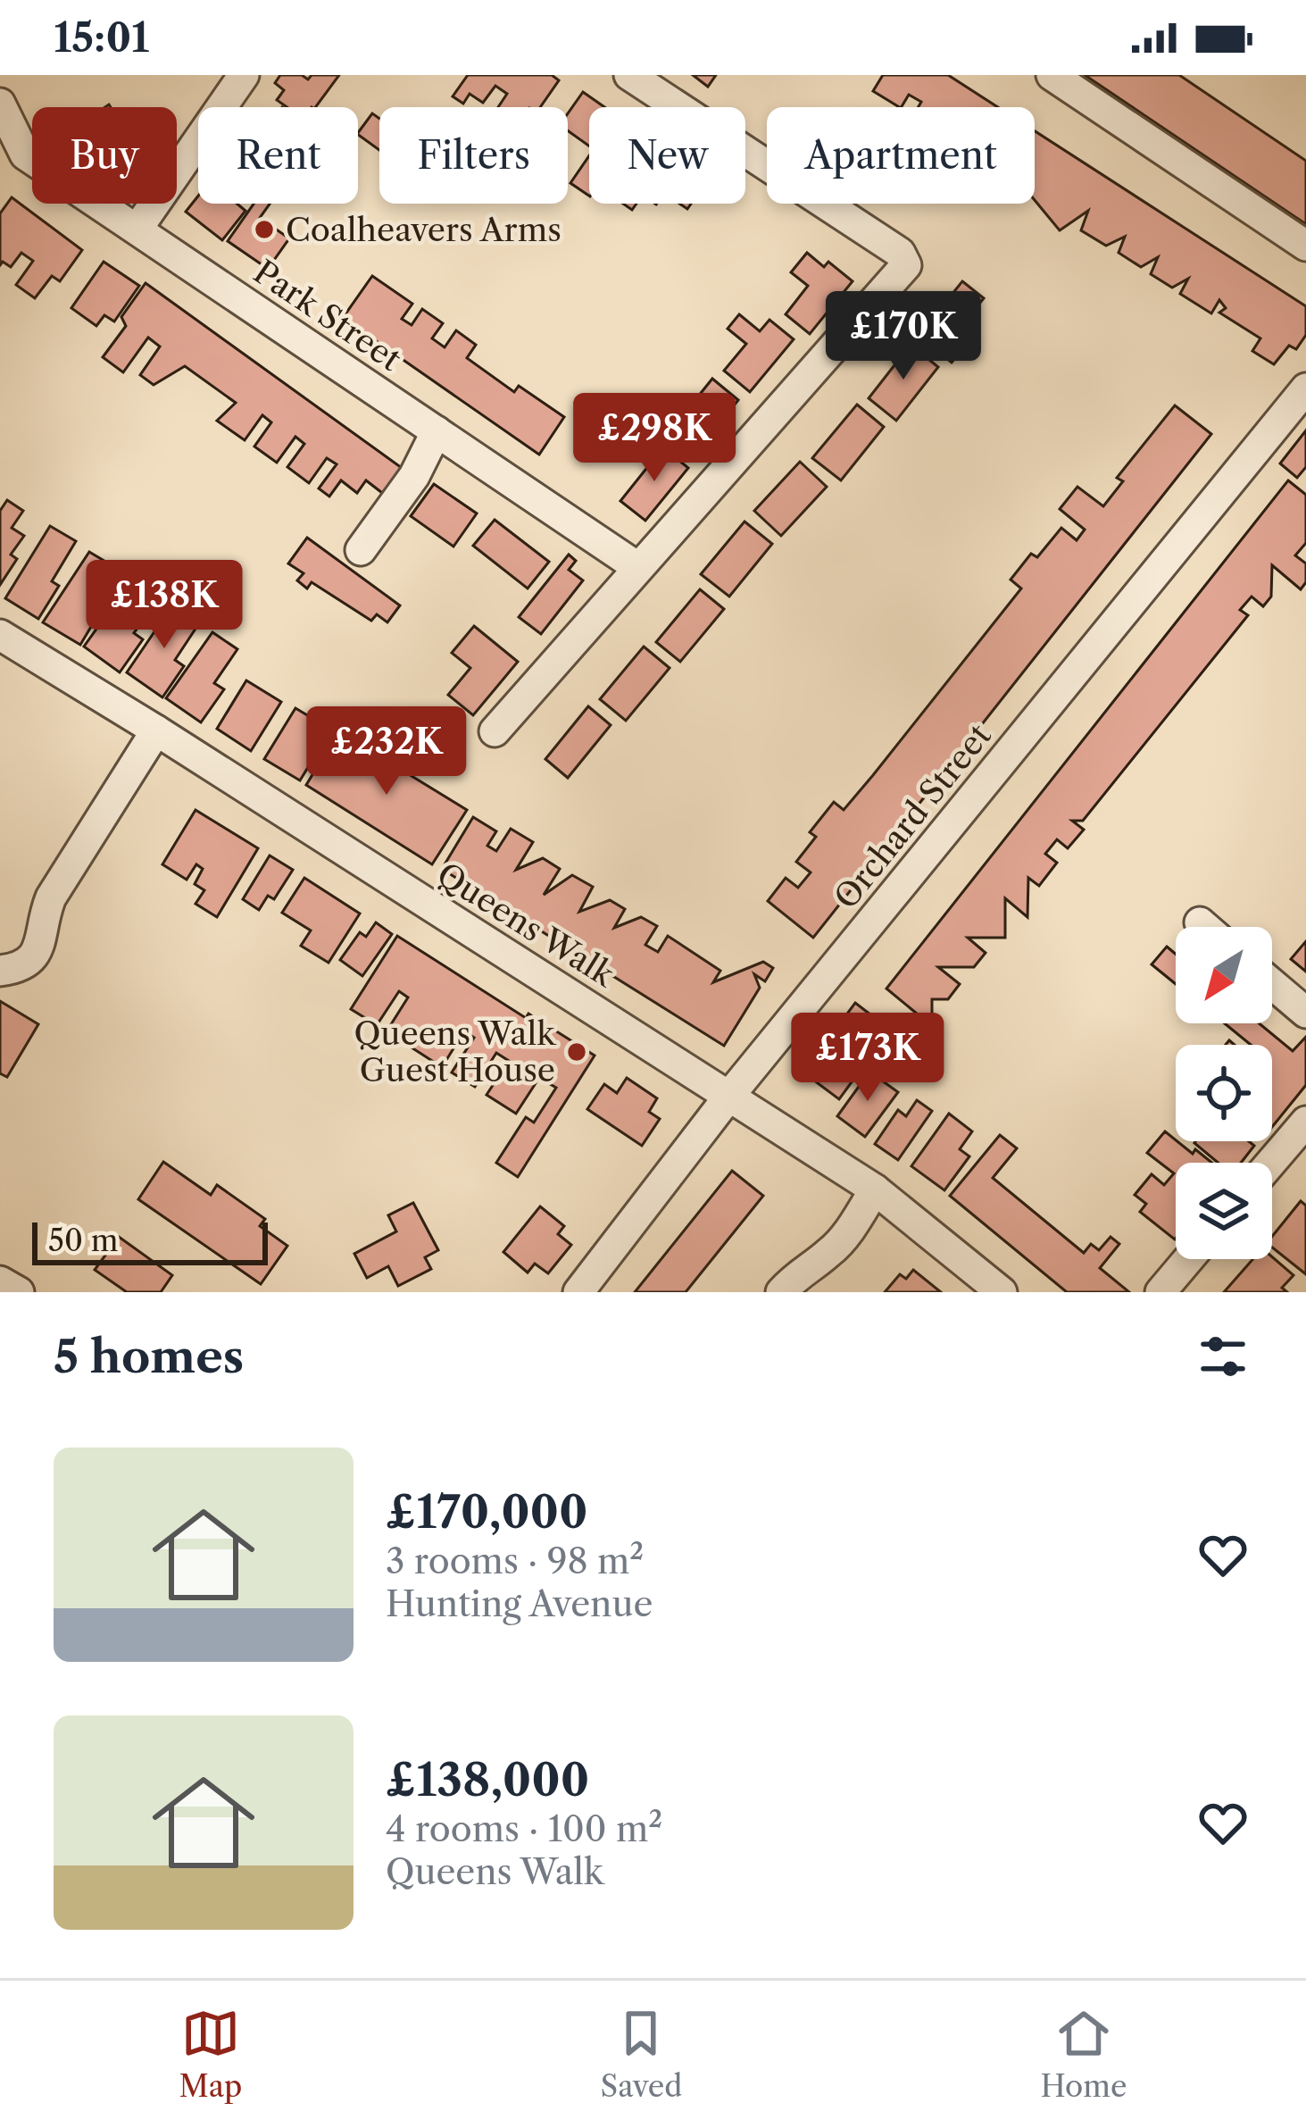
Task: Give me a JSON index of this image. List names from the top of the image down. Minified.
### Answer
{"streets":{"street":["Park Street","Orchard Street","Queens Walk"]},"crossings":[["Orchard Street","Queens Walk"]],"places":["Coalheavers Arms","Queens Walk Guest House"],"scale_bar":"50 m","north":"bottom left","page":{"status":"15:01","chip":["Buy","Rent","Filters","New","Apartment"],"price":["£170K","£298K","£138K","£232K","£173K"],"scale":"50 m","heading":"5 homes","list":[{"name":"£170,000","note":"3 rooms · 98 m² · Hunting Avenue"},{"name":"£138,000","note":"4 rooms · 100 m² · Queens Walk"}],"tabs":["Map","Saved","Home"]}}
